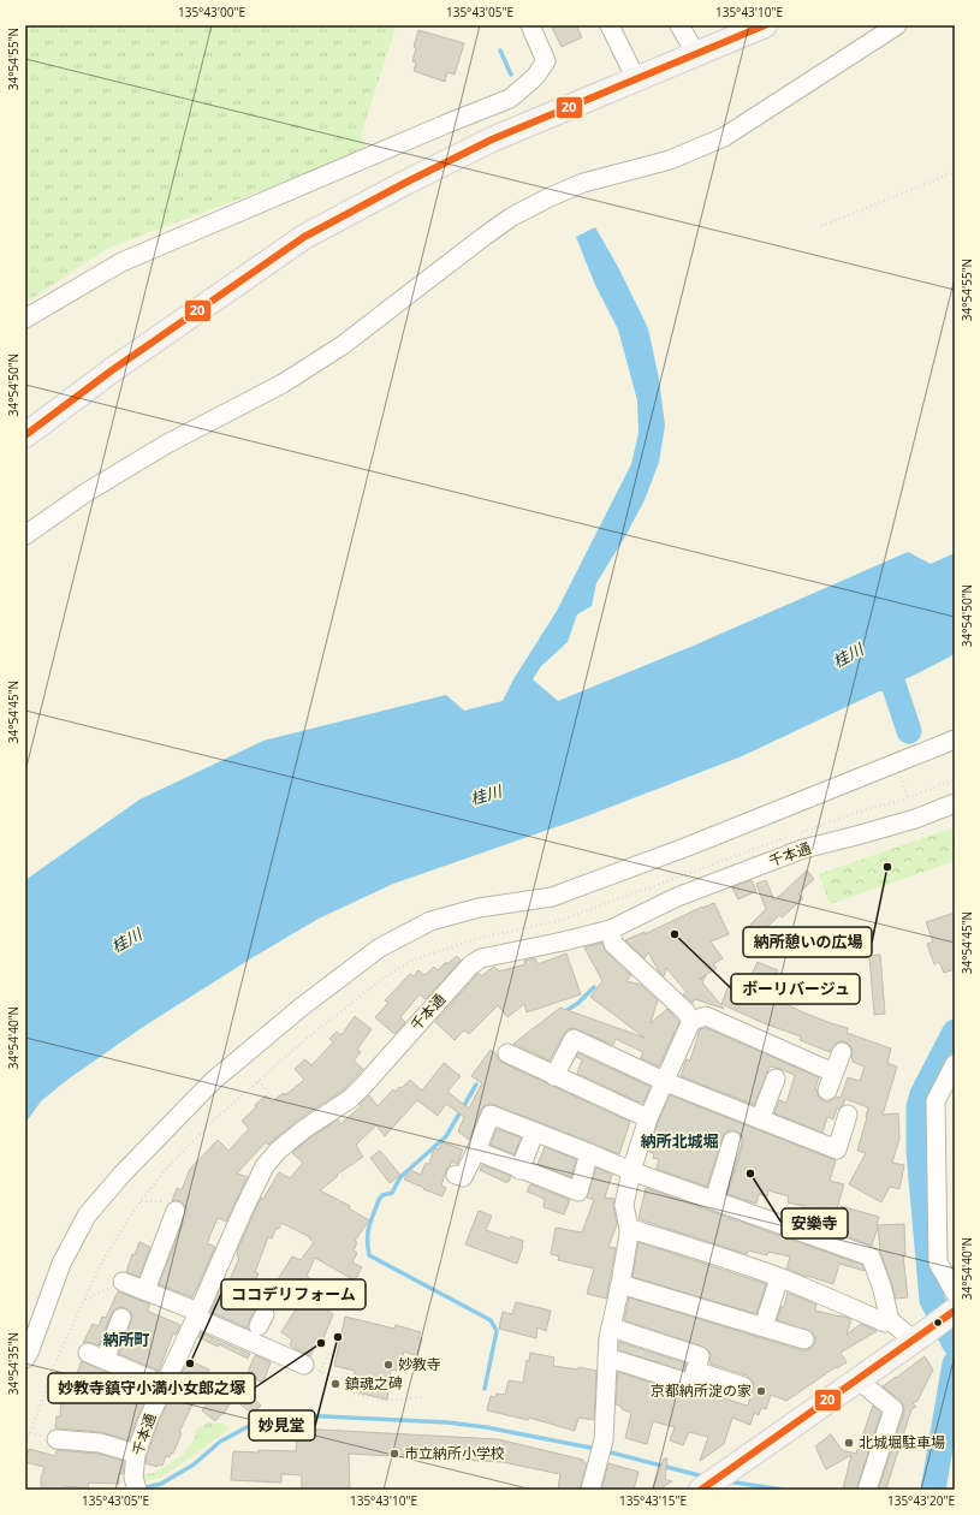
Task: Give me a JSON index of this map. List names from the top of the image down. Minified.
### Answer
{"streets":{"street":["千本通"]},"districts":["納所北城堀","納所町"],"water":["桂川"],"places":["納所憩いの広場","ボーリバージュ","安樂寺","妙見堂","妙教寺鎮守小満小女郎之塚","ココデリフォーム","妙教寺","鎮魂之碑","京都納所淀の家","北城堀駐車場","市立納所小学校"],"lines":["transit line 20"],"coordinates":["135°43'00\"E","135°43'05\"E","135°43'10\"E","34°54'55\"N","34°54'50\"N","34°54'45\"N","34°54'40\"N","34°54'35\"N","135°43'15\"E","135°43'20\"E"]}
